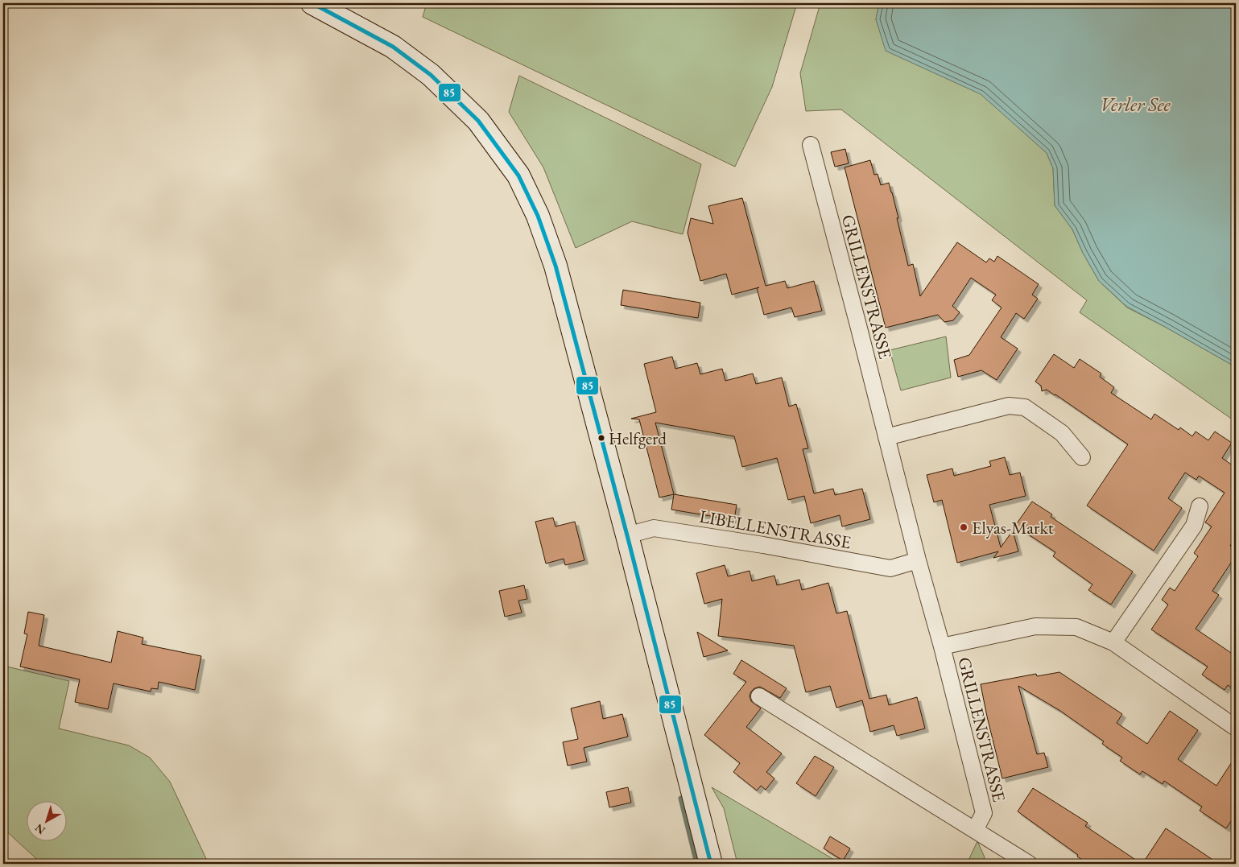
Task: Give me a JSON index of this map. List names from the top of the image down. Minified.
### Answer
{"streets":{"street":["GRILLENSTRASSE","LIBELLENSTRASSE"]},"crossings":[["GRILLENSTRASSE","LIBELLENSTRASSE"]],"water":["Verler See"],"places":["Helfgerd","Elyas-Markt"],"lines":["transit line 85"],"north":"bottom left"}
